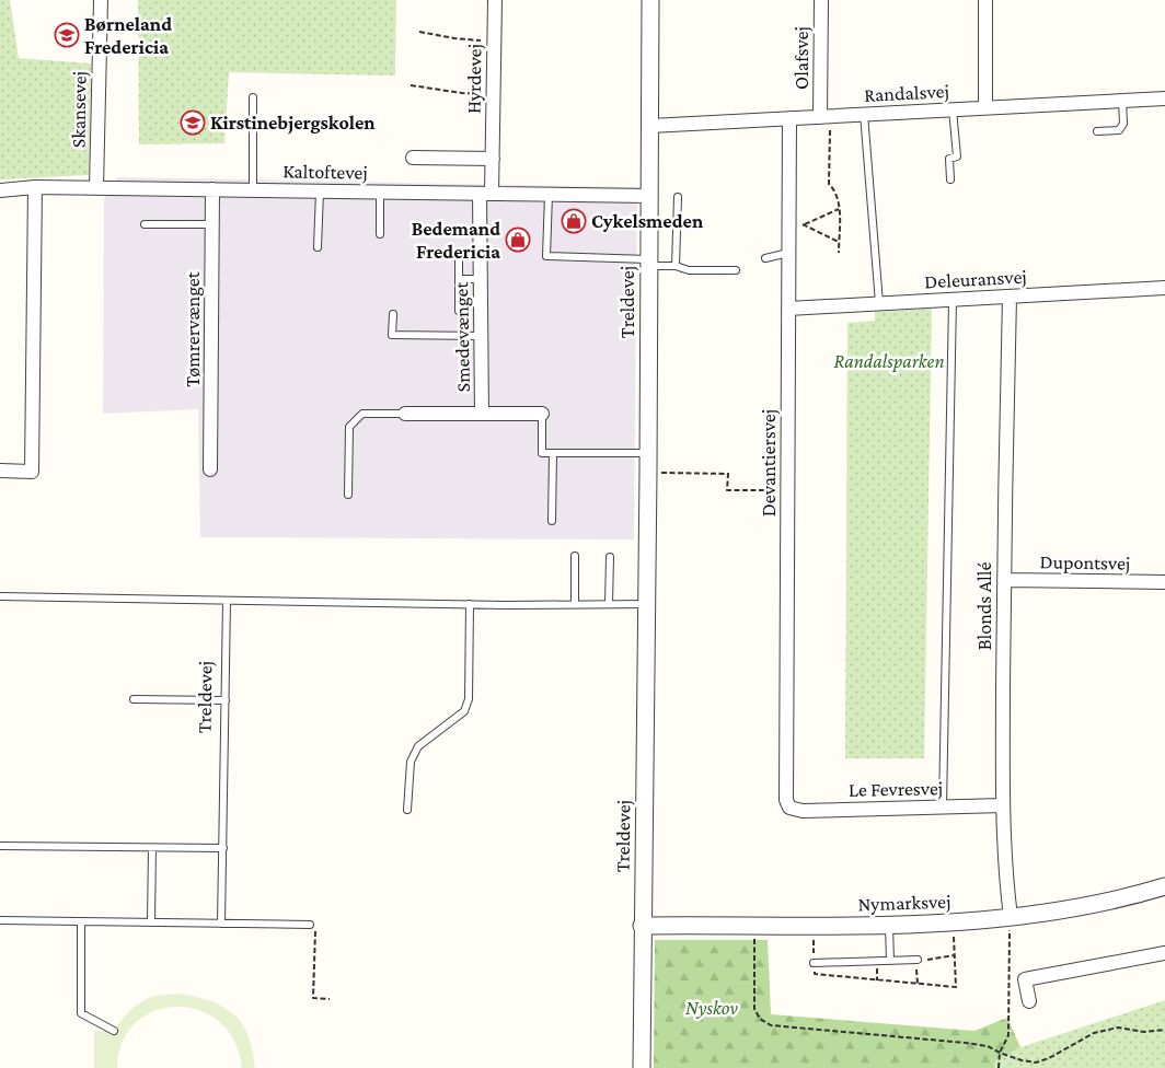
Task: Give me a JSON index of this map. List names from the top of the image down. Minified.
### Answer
{"streets":{"street":["Olafsvej","Hyrdevej","Randalsvej","Skansevej","Kaltoftevej","Deleuransvej","Treldevej","Tømrervænget","Smedevænget","Devantiersvej","Dupontsvej","Blonds Allé","Le Fevresvej","Nymarksvej"]},"crossings":[["Olafsvej","Randalsvej"],["Hyrdevej","Kaltoftevej"],["Hyrdevej","Smedevænget"],["Randalsvej","Treldevej"],["Randalsvej","Devantiersvej"],["Skansevej","Kaltoftevej"],["Kaltoftevej","Treldevej"],["Kaltoftevej","Tømrervænget"],["Kaltoftevej","Smedevænget"],["Deleuransvej","Devantiersvej"],["Deleuransvej","Blonds Allé"],["Treldevej","Nymarksvej"],["Devantiersvej","Le Fevresvej"],["Dupontsvej","Blonds Allé"],["Blonds Allé","Le Fevresvej"],["Blonds Allé","Nymarksvej"]],"parks":["Randalsparken","Nyskov"],"places":{"school or university":["Børneland Fredericia","Kirstinebjergskolen"],"shop":["Cykelsmeden","Bedemand Fredericia"]}}
